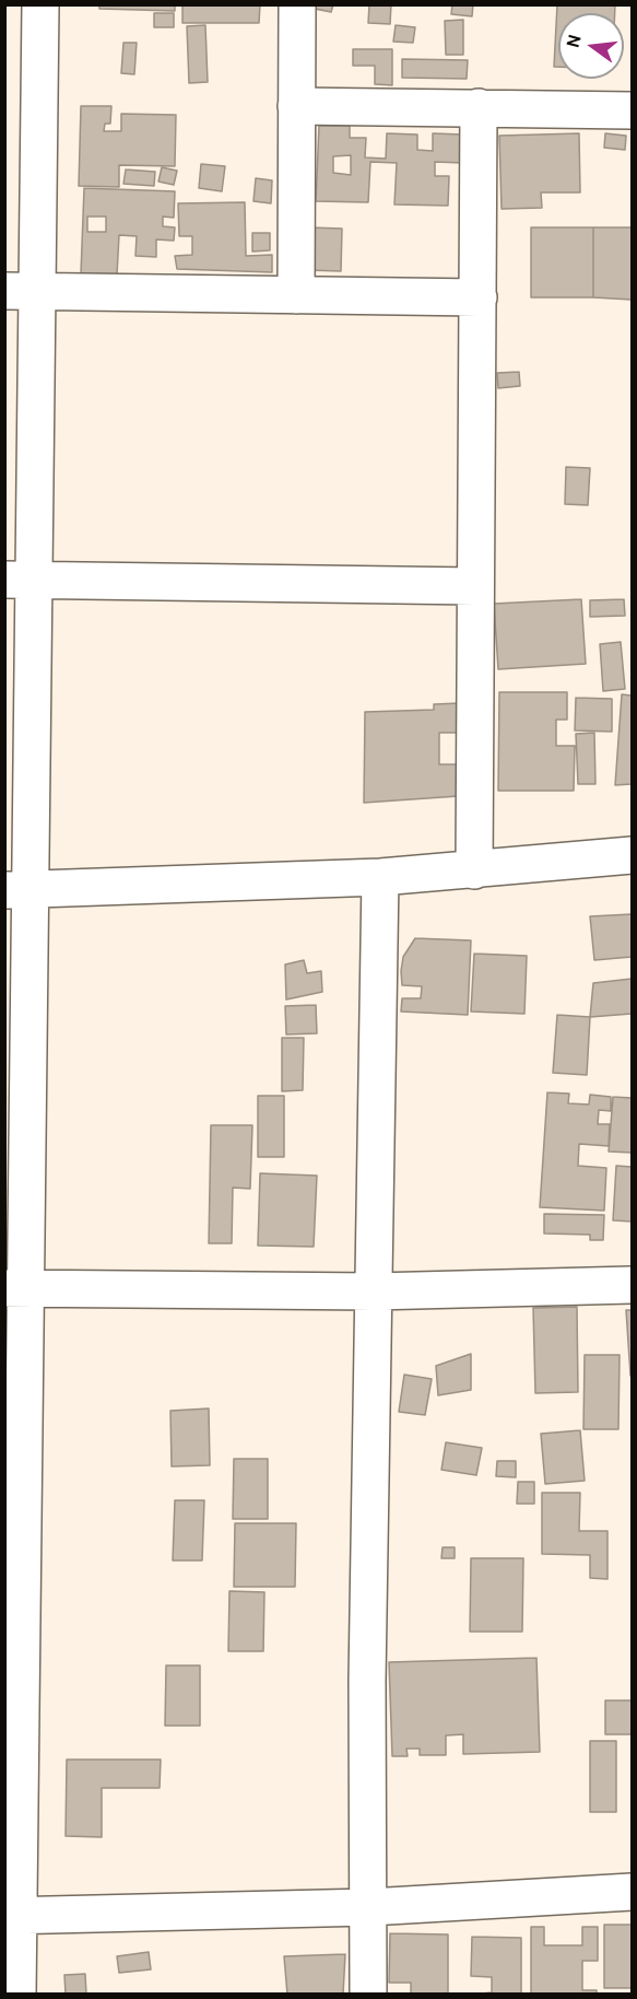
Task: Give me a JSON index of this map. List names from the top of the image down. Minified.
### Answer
{"north":"left"}
